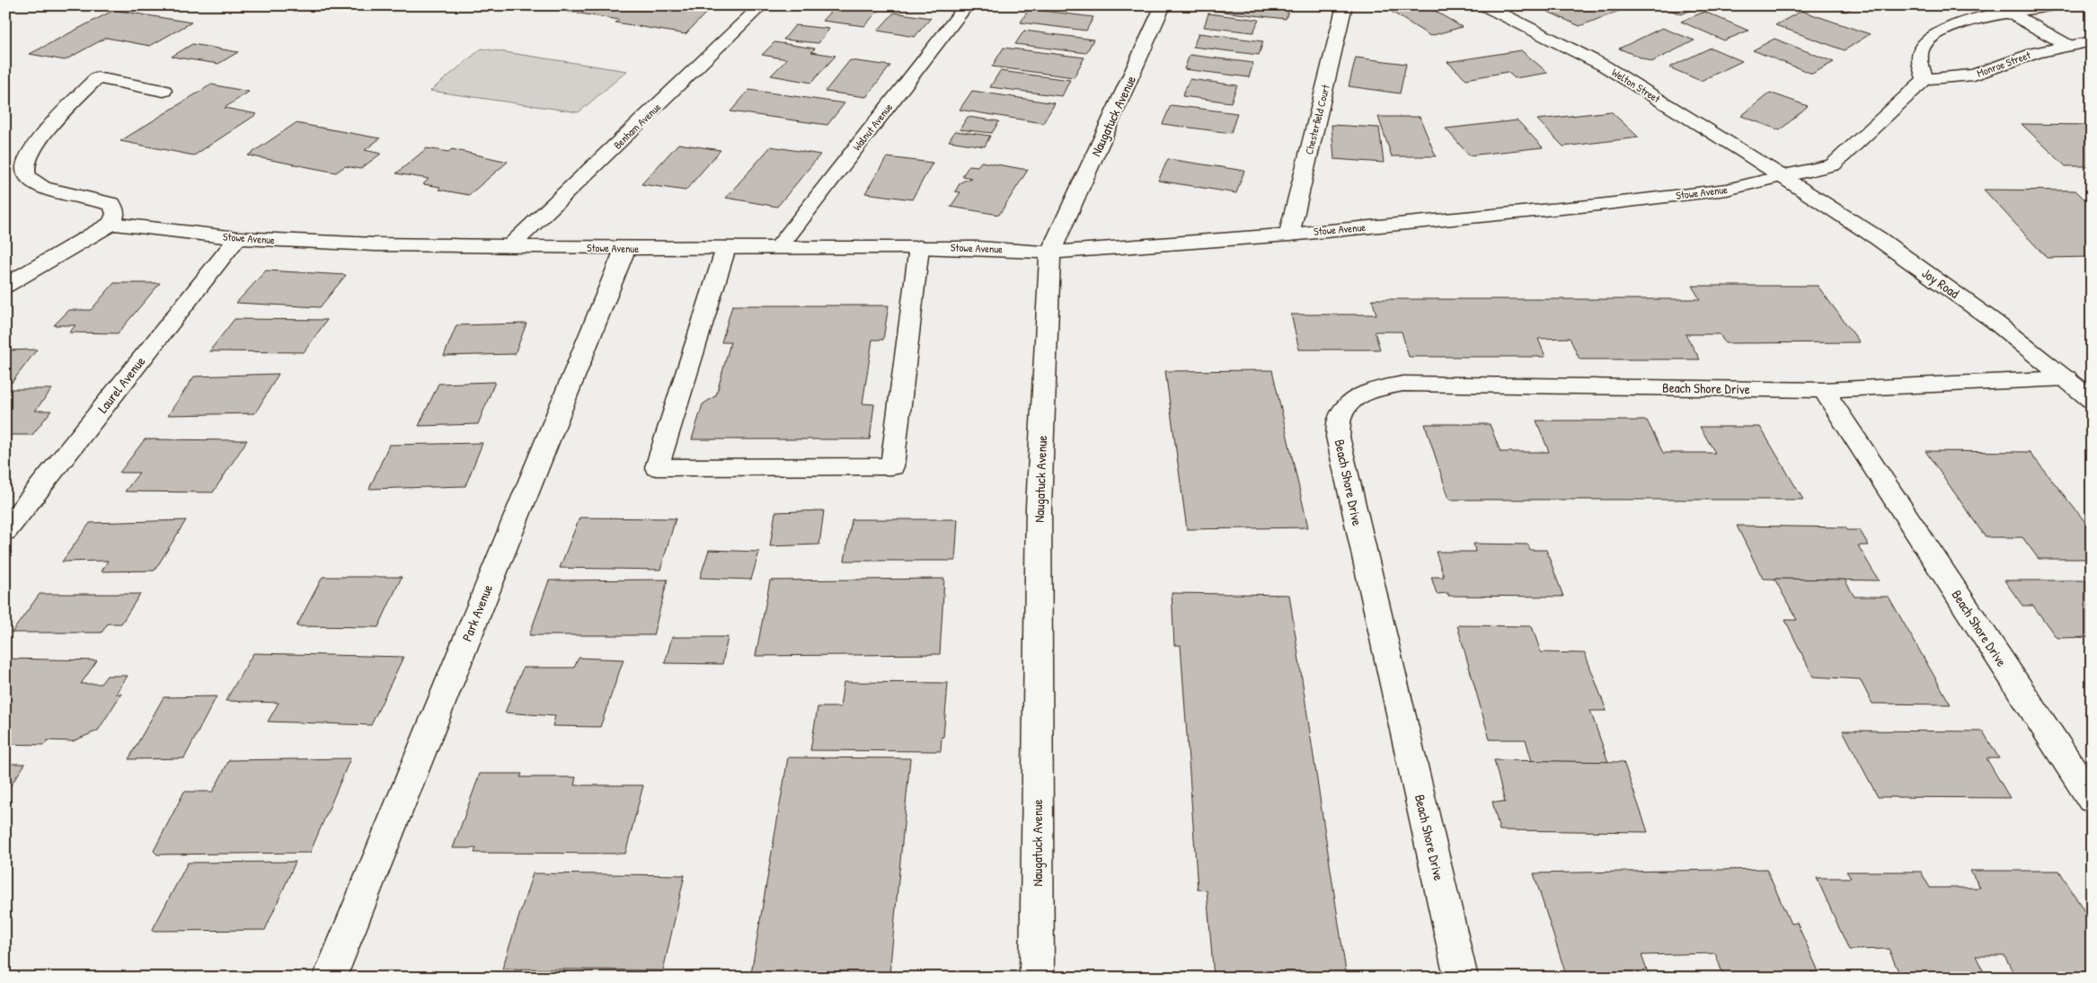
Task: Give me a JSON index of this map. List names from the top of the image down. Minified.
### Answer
{"streets":{"street":["Monroe Street","Welton Street","Naugatuck Avenue","Chesterfield Court","Benham Avenue","Walnut Avenue","Stowe Avenue","Joy Road","Laurel Avenue","Beach Shore Drive","Park Avenue"]},"crossings":[["Monroe Street","Stowe Avenue"],["Welton Street","Stowe Avenue"],["Welton Street","Joy Road"],["Naugatuck Avenue","Stowe Avenue"],["Chesterfield Court","Stowe Avenue"],["Benham Avenue","Stowe Avenue"],["Walnut Avenue","Stowe Avenue"],["Stowe Avenue","Joy Road"],["Stowe Avenue","Laurel Avenue"],["Stowe Avenue","Park Avenue"],["Joy Road","Beach Shore Drive"]]}
